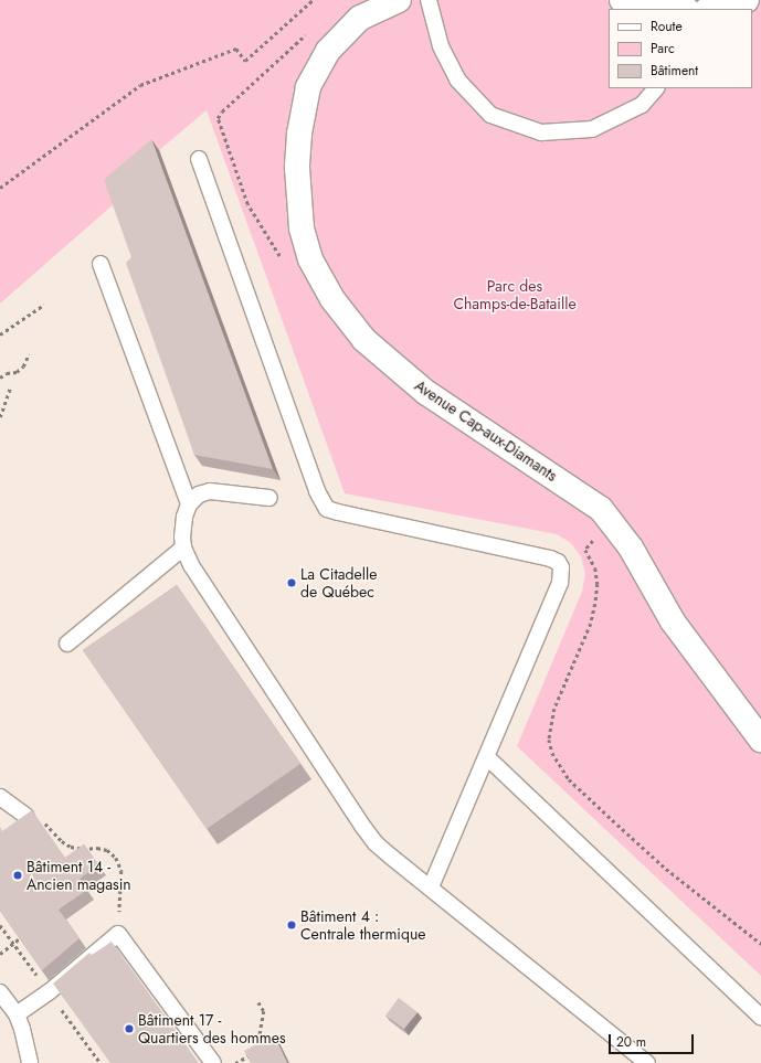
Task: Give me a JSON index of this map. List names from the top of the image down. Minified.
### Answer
{"streets":{"street":["Avenue Cap-aux-Diamants"]},"parks":["Parc des Champs-de-Bataille"],"places":["La Citadelle de Québec","Bâtiment 14 - Ancien magasin","Bâtiment 4 : Centrale thermique","Bâtiment 17 - Quartiers des hommes"],"legend":["Route","Parc","Bâtiment"],"scale_bar":"20 m"}
